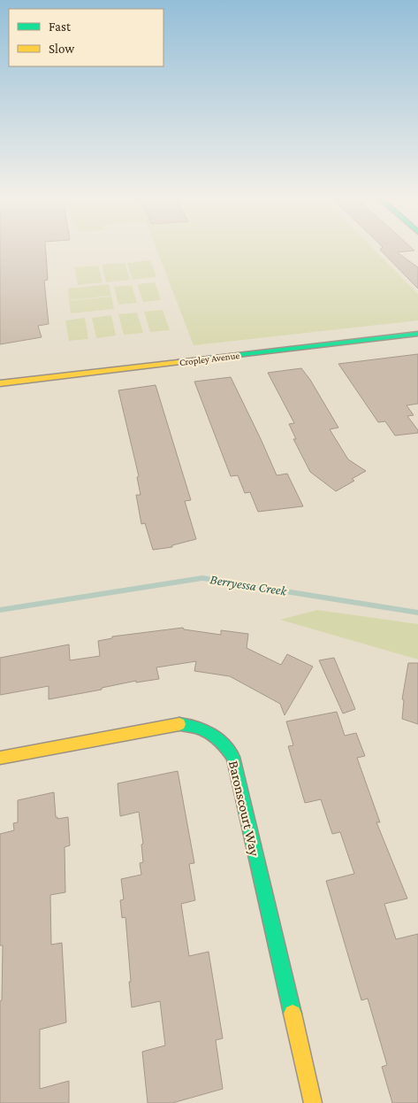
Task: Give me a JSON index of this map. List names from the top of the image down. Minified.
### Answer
{"streets":{"street":["Cropley Avenue","Baronscourt Way"]},"water":["Berryessa Creek"],"legend":["Fast","Slow"]}
